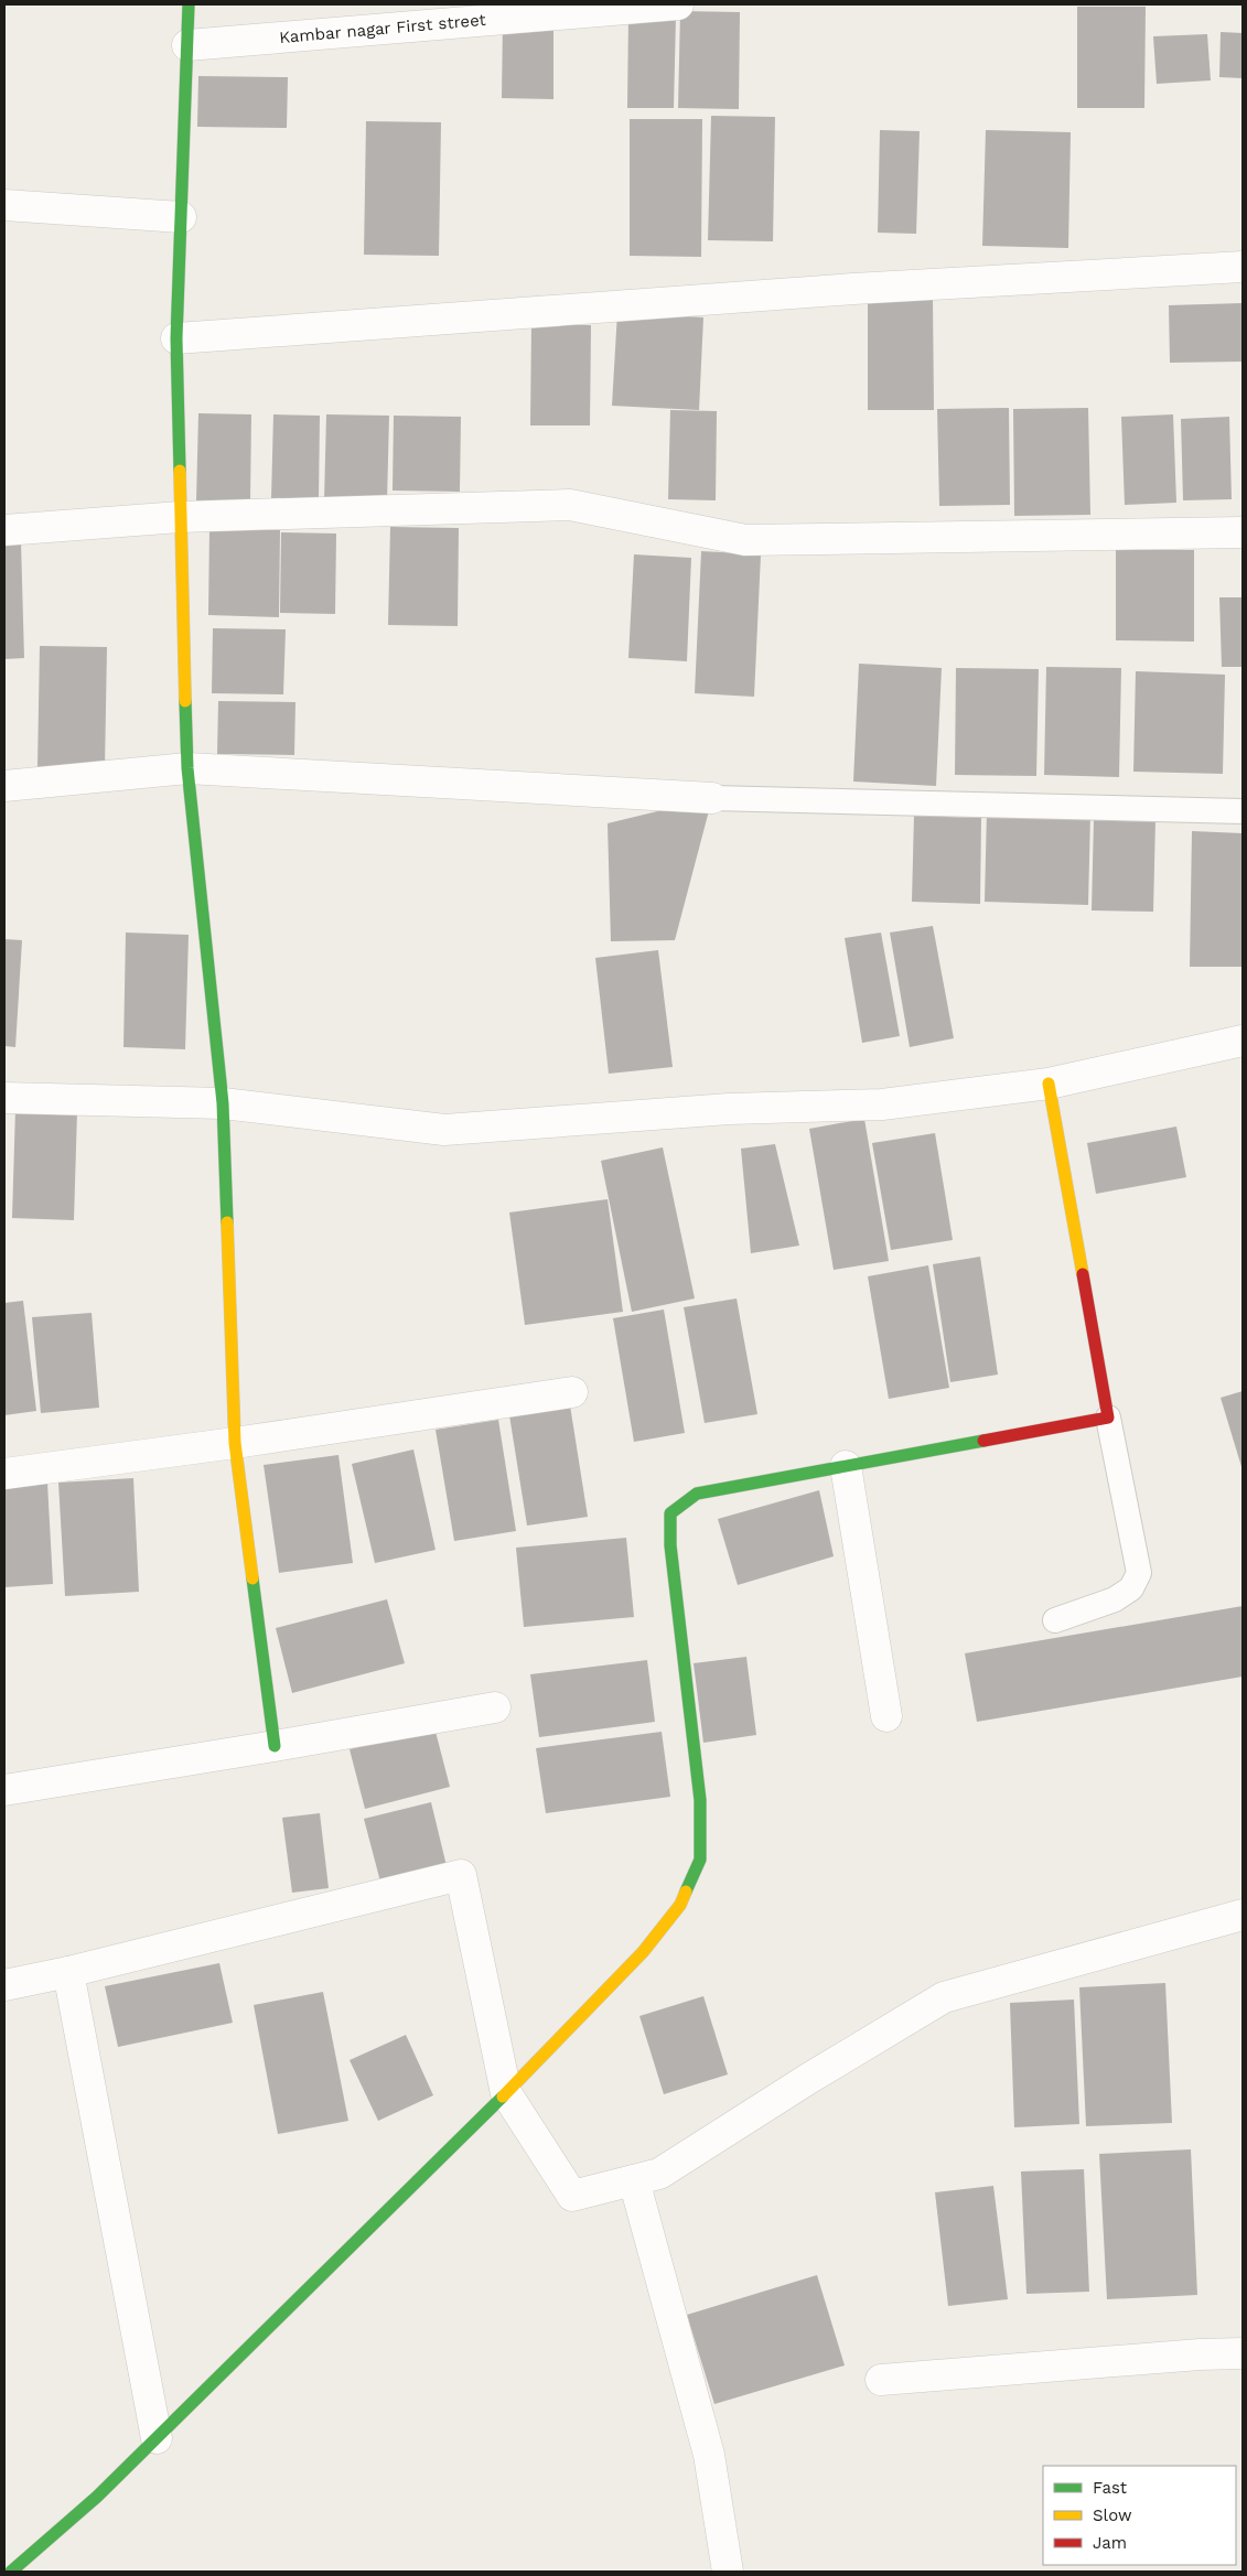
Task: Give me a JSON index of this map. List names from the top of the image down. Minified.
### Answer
{"streets":{"street":["Kambar nagar First street"]},"legend":["Fast","Slow","Jam"]}
